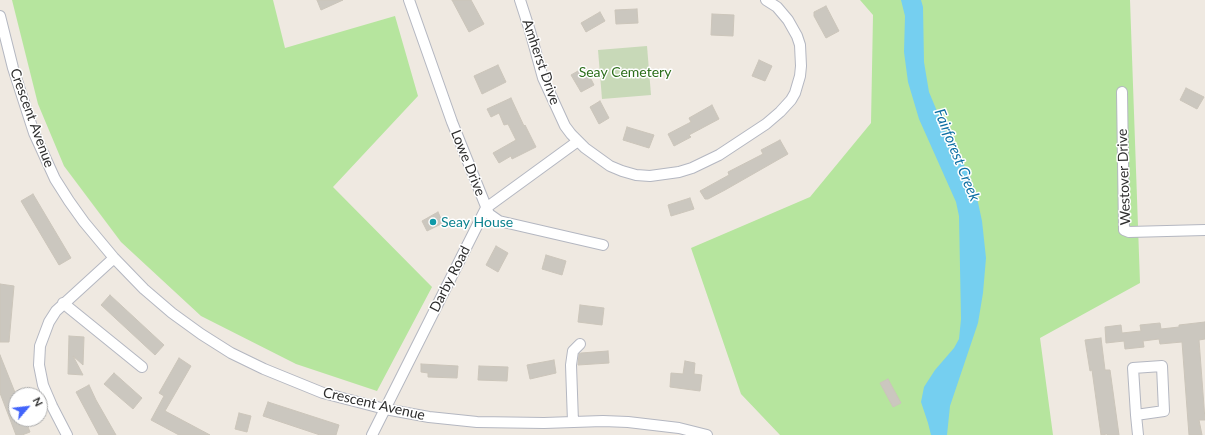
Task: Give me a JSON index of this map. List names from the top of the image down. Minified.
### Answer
{"streets":{"street":["Amherst Drive","Crescent Avenue","Lowe Drive","Westover Drive","Darby Road"]},"crossings":[["Amherst Drive","Darby Road"],["Crescent Avenue","Darby Road"],["Lowe Drive","Darby Road"]],"water":["Fairforest Creek"],"parks":["Seay Cemetery"],"places":["Seay House"],"north":"top right"}
